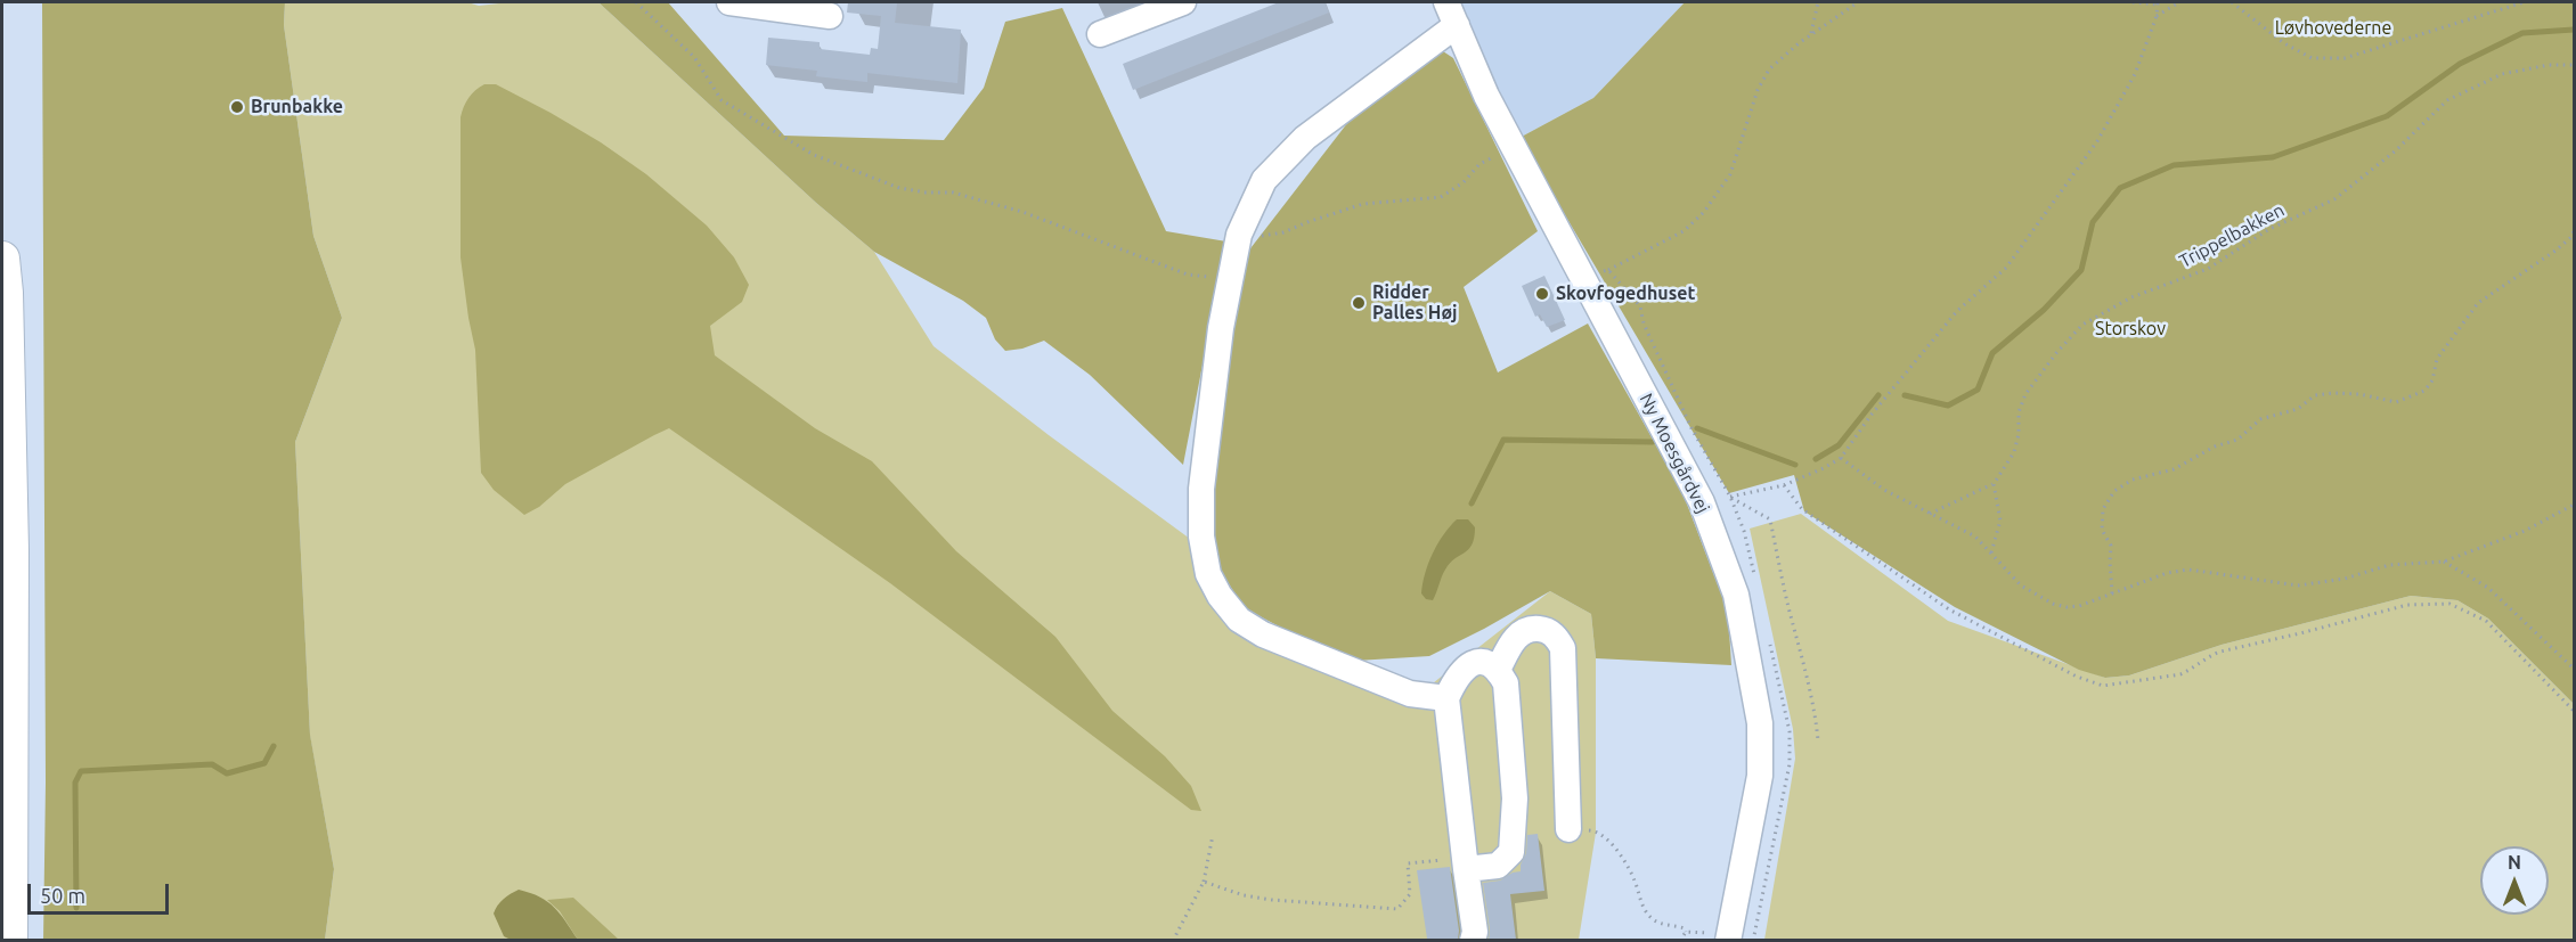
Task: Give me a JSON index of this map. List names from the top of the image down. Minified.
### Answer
{"streets":{"street":["Ny Moesgårdvej"],"path":["Trippelbakken"]},"parks":["Løvhovederne","Storskov"],"places":["Brunbakke","Skovfogedhuset","Ridder Palles Høj"],"scale_bar":"50 m","north":"top"}
